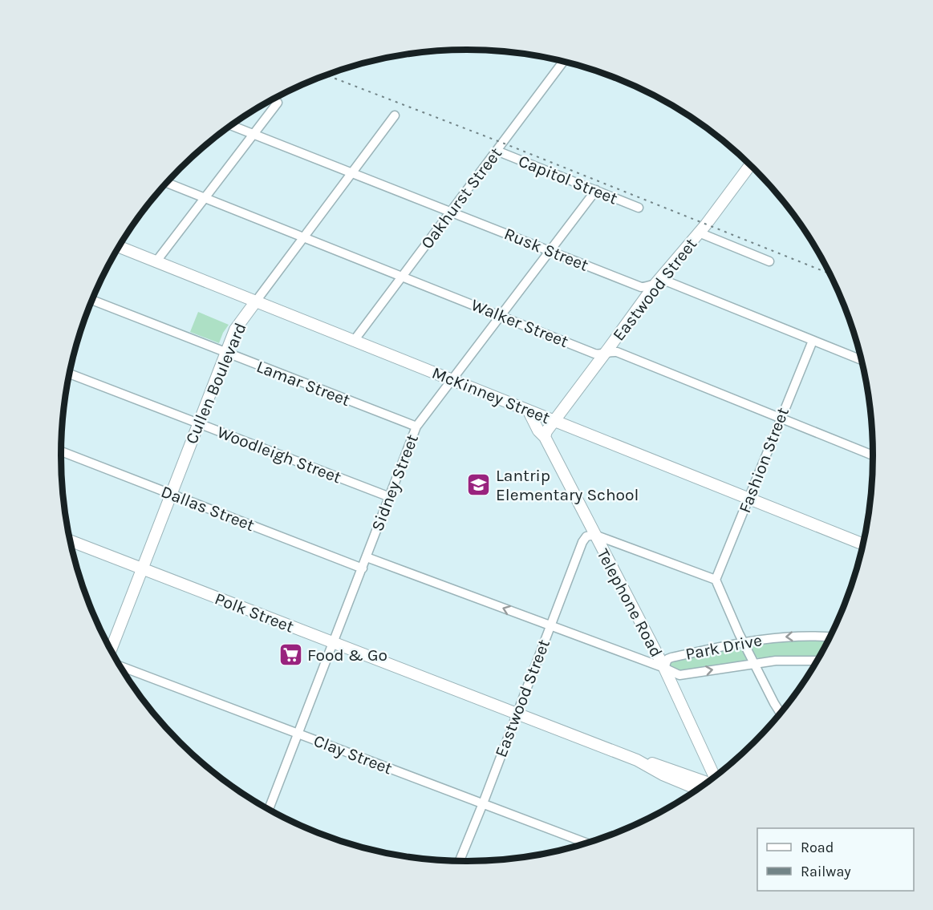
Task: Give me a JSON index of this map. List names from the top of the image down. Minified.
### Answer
{"streets":{"street":["Capitol Street","Oakhurst Street","Rusk Street","Eastwood Street","Walker Street","Cullen Boulevard","Lamar Street","McKinney Street","Woodleigh Street","Fashion Street","Sidney Street","Dallas Street","Telephone Road","Polk Street","Park Drive","Clay Street"]},"crossings":[["Capitol Street","Oakhurst Street"],["Capitol Street","Sidney Street"],["Oakhurst Street","Rusk Street"],["Oakhurst Street","Walker Street"],["Oakhurst Street","McKinney Street"],["Rusk Street","Eastwood Street"],["Rusk Street","Cullen Boulevard"],["Rusk Street","Fashion Street"],["Rusk Street","Sidney Street"],["Eastwood Street","Walker Street"],["Eastwood Street","McKinney Street"],["Eastwood Street","Telephone Road"],["Eastwood Street","Polk Street"],["Eastwood Street","Clay Street"],["Walker Street","Cullen Boulevard"],["Walker Street","Fashion Street"],["Walker Street","Sidney Street"],["Cullen Boulevard","Lamar Street"],["Cullen Boulevard","McKinney Street"],["Cullen Boulevard","Woodleigh Street"],["Cullen Boulevard","Dallas Street"],["Cullen Boulevard","Polk Street"],["Lamar Street","Sidney Street"],["McKinney Street","Fashion Street"],["McKinney Street","Sidney Street"],["McKinney Street","Telephone Road"],["Woodleigh Street","Sidney Street"],["Sidney Street","Dallas Street"],["Sidney Street","Polk Street"],["Sidney Street","Clay Street"],["Telephone Road","Park Drive"]],"places":{"school or university":["Lantrip Elementary School"],"supermarket":["Food & Go"]},"legend":["Road","Railway"]}
